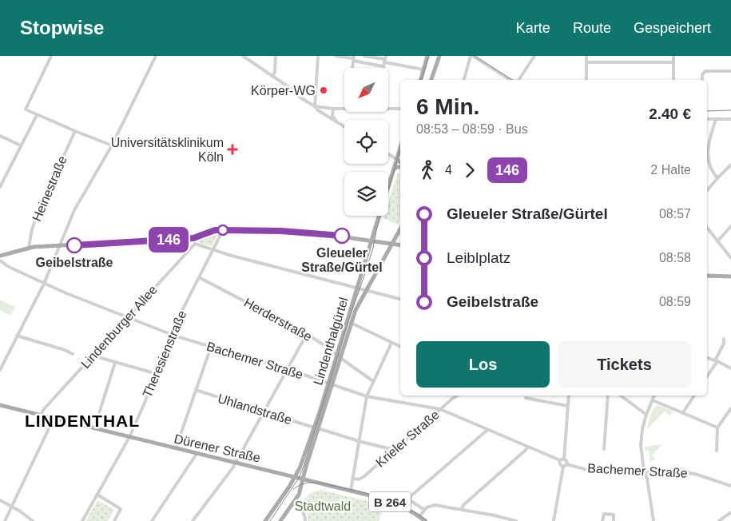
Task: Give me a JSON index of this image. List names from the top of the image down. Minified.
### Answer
{"streets":{"main road":["Lindenthalgürtel","Dürener Straße","B 264"],"street":["Heinestraße","Herderstraße","Lindenburger Allee","Theresienstraße","Bachemer Straße","Uhlandstraße","Krieler Straße"]},"crossings":[["Herderstraße","Lindenthalgürtel"],["Herderstraße","Theresienstraße"],["Lindenburger Allee","Bachemer Straße"],["Lindenburger Allee","Dürener Straße"],["Lindenthalgürtel","Bachemer Straße"],["Lindenthalgürtel","Uhlandstraße"],["Lindenthalgürtel","Dürener Straße"],["Theresienstraße","Bachemer Straße"],["Theresienstraße","Dürener Straße"],["Bachemer Straße","Krieler Straße"],["Uhlandstraße","Krieler Straße"]],"districts":["LINDENTHAL"],"parks":["Stadtwald"],"places":{"other":["Körper-WG","Gleueler Straße/Gürtel","Geibelstraße"],"health":["Universitätsklinikum Köln"]},"lines":["bus line 146"],"north":"bottom left","page":{"header":"Stopwise","nav":["Karte","Route","Gespeichert"],"on_map":"146","heading":["6 Min.","08:53 – 08:59 · Bus","2.40 €"],"legs":["4","146","2 Halte"],"list":[{"name":"Gleueler Straße/Gürtel","value":"08:57"},{"name":"Leiblplatz","value":"08:58"},{"name":"Geibelstraße","value":"08:59"}],"buttons":["Los","Tickets"]}}
